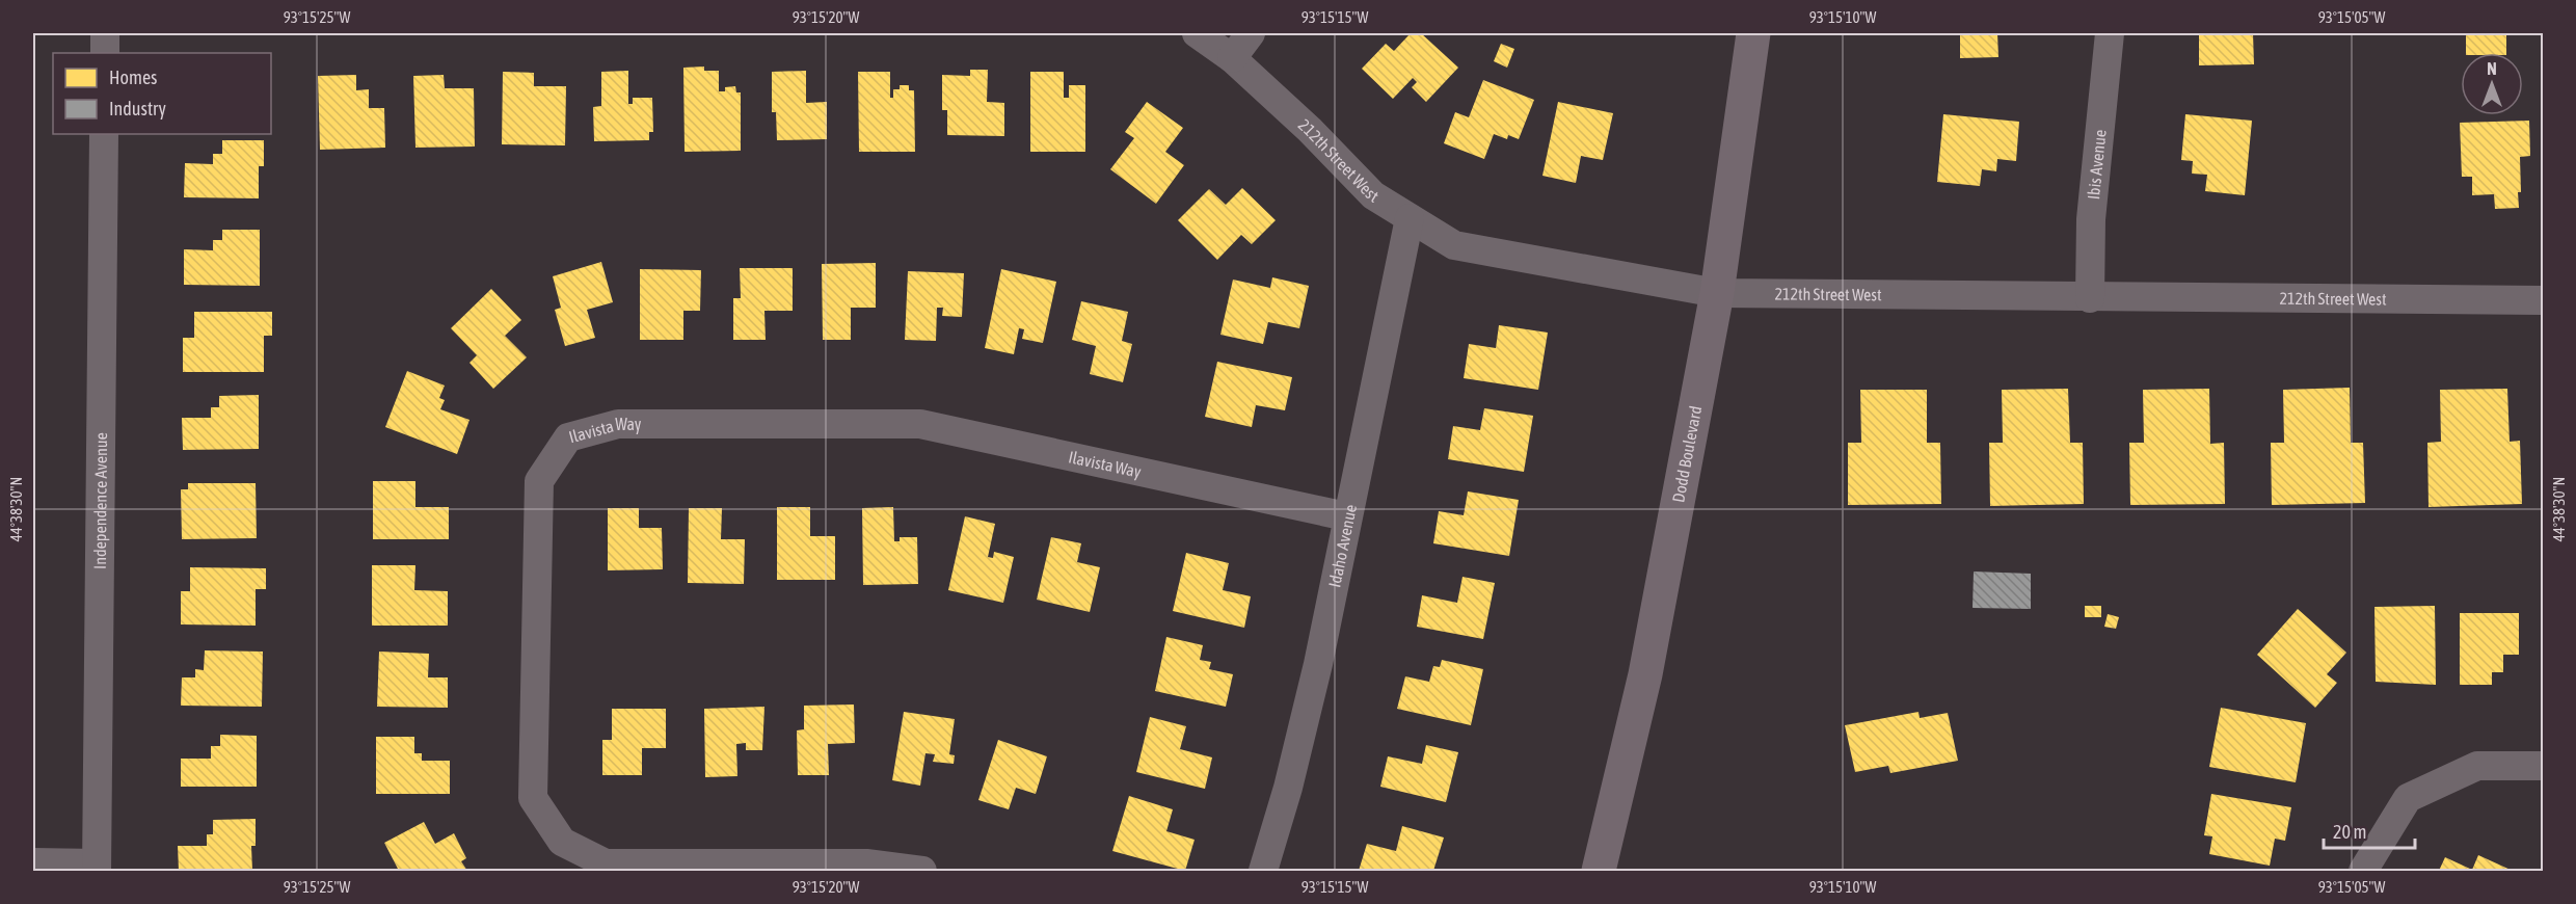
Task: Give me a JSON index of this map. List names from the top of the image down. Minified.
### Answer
{"streets":{"main road":["Dodd Boulevard"],"street":["212th Street West","Ibis Avenue","Ilavista Way","Independence Avenue","Idaho Avenue"]},"crossings":[["212th Street West","Ibis Avenue"],["212th Street West","Dodd Boulevard"],["212th Street West","Idaho Avenue"],["Ilavista Way","Idaho Avenue"]],"legend":["Homes","Industry"],"scale_bar":"20 m","north":"top","coordinates":["93°15'25\"W","93°15'20\"W","93°15'15\"W","93°15'10\"W","93°15'05\"W","44°38'30\"N"]}
